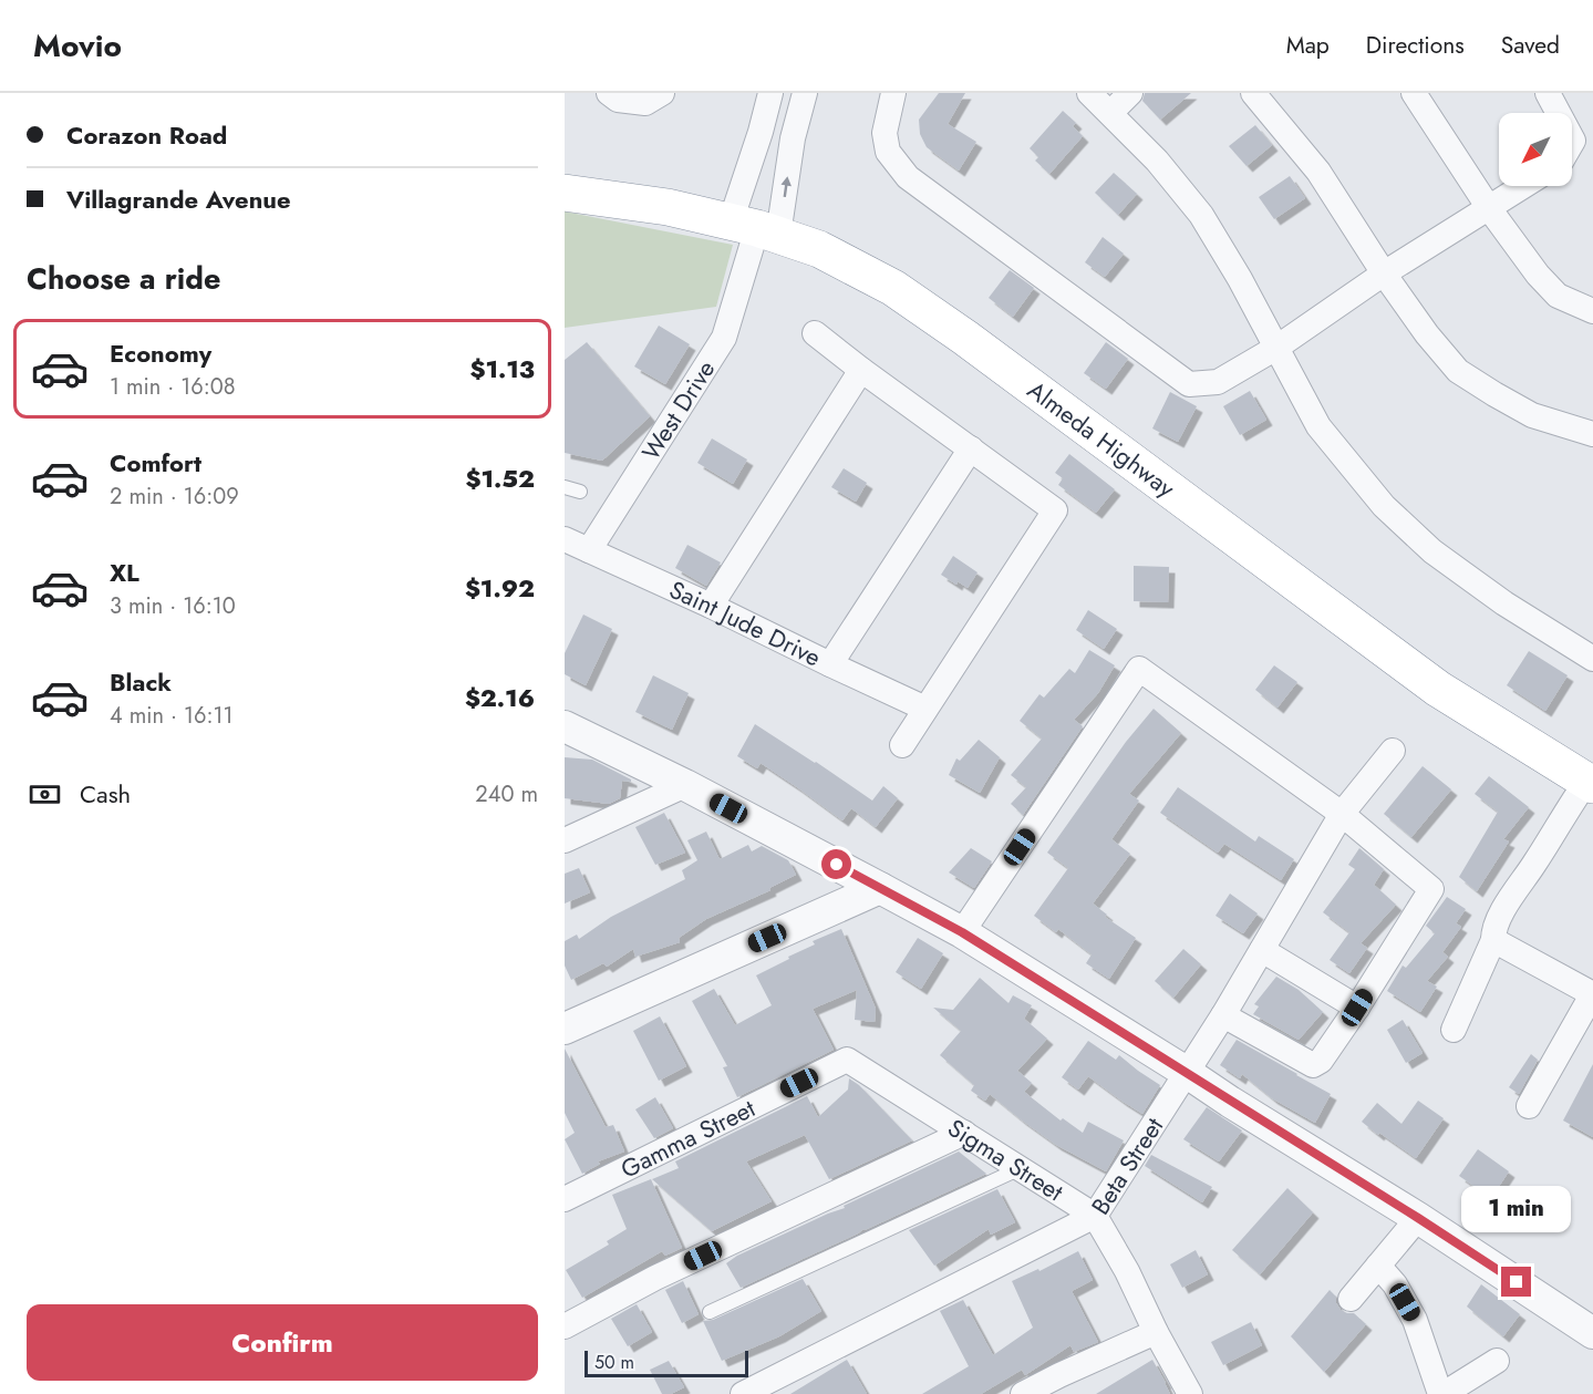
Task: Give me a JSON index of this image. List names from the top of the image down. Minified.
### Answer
{"streets":{"highway":["Almeda Highway"],"street":["West Drive","Saint Jude Drive","Gamma Street","Sigma Street","Beta Street"]},"crossings":[["West Drive","Almeda Highway"],["West Drive","Saint Jude Drive"],["Gamma Street","Sigma Street"],["Sigma Street","Beta Street"]],"scale_bar":"50 m","north":"bottom left","page":{"header":"Movio","nav":["Map","Directions","Saved"],"banner":["Corazon Road","Villagrande Avenue"],"heading":"Choose a ride","list":[{"name":"Economy","note":"1 min · 16:08","value":"$1.13"},{"name":"Comfort","note":"2 min · 16:09","value":"$1.52"},{"name":"XL","note":"3 min · 16:10","value":"$1.92"},{"name":"Black","note":"4 min · 16:11","value":"$2.16"}],"pay":["Cash","240 m"],"bubble":"1 min","buttons":"Confirm","scale":"50 m"}}
